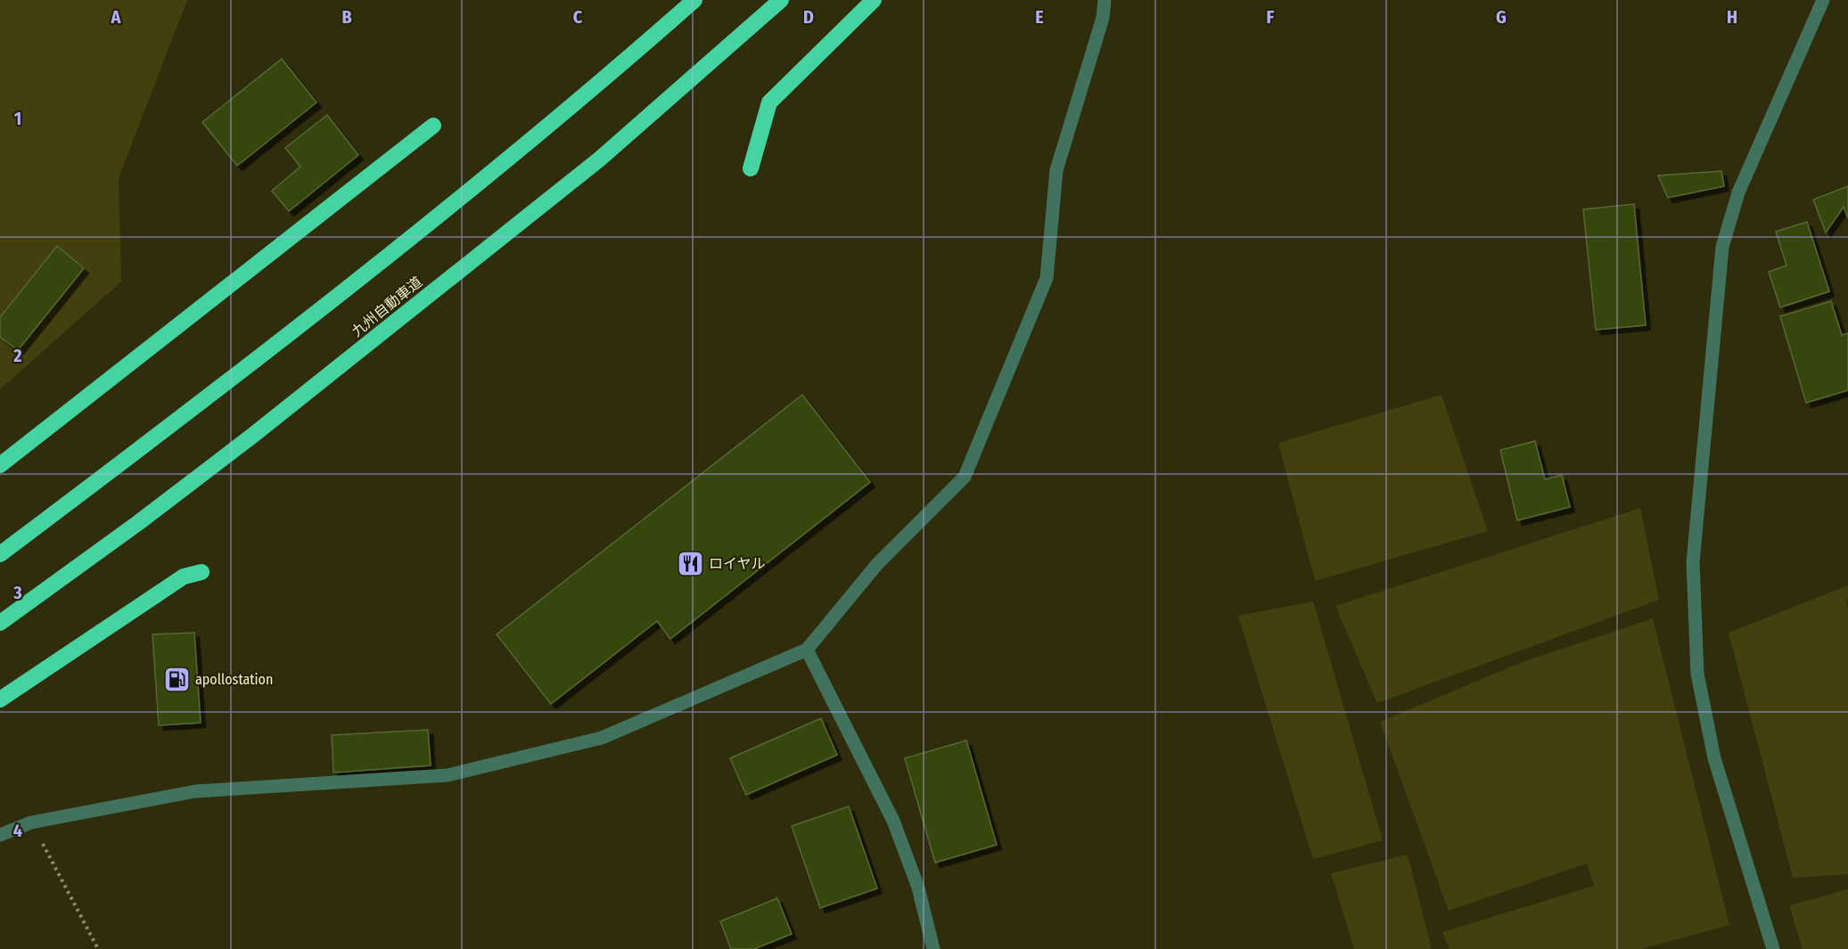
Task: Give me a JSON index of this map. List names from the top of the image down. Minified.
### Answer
{"streets":{"highway":["九州自動車道"]},"places":{"restaurant":["ロイヤル"],"fuel station":["apollostation"]},"grid":{"columns":["A","B","C","D","E","F","G","H"],"rows":["1","2","3","4"]}}
